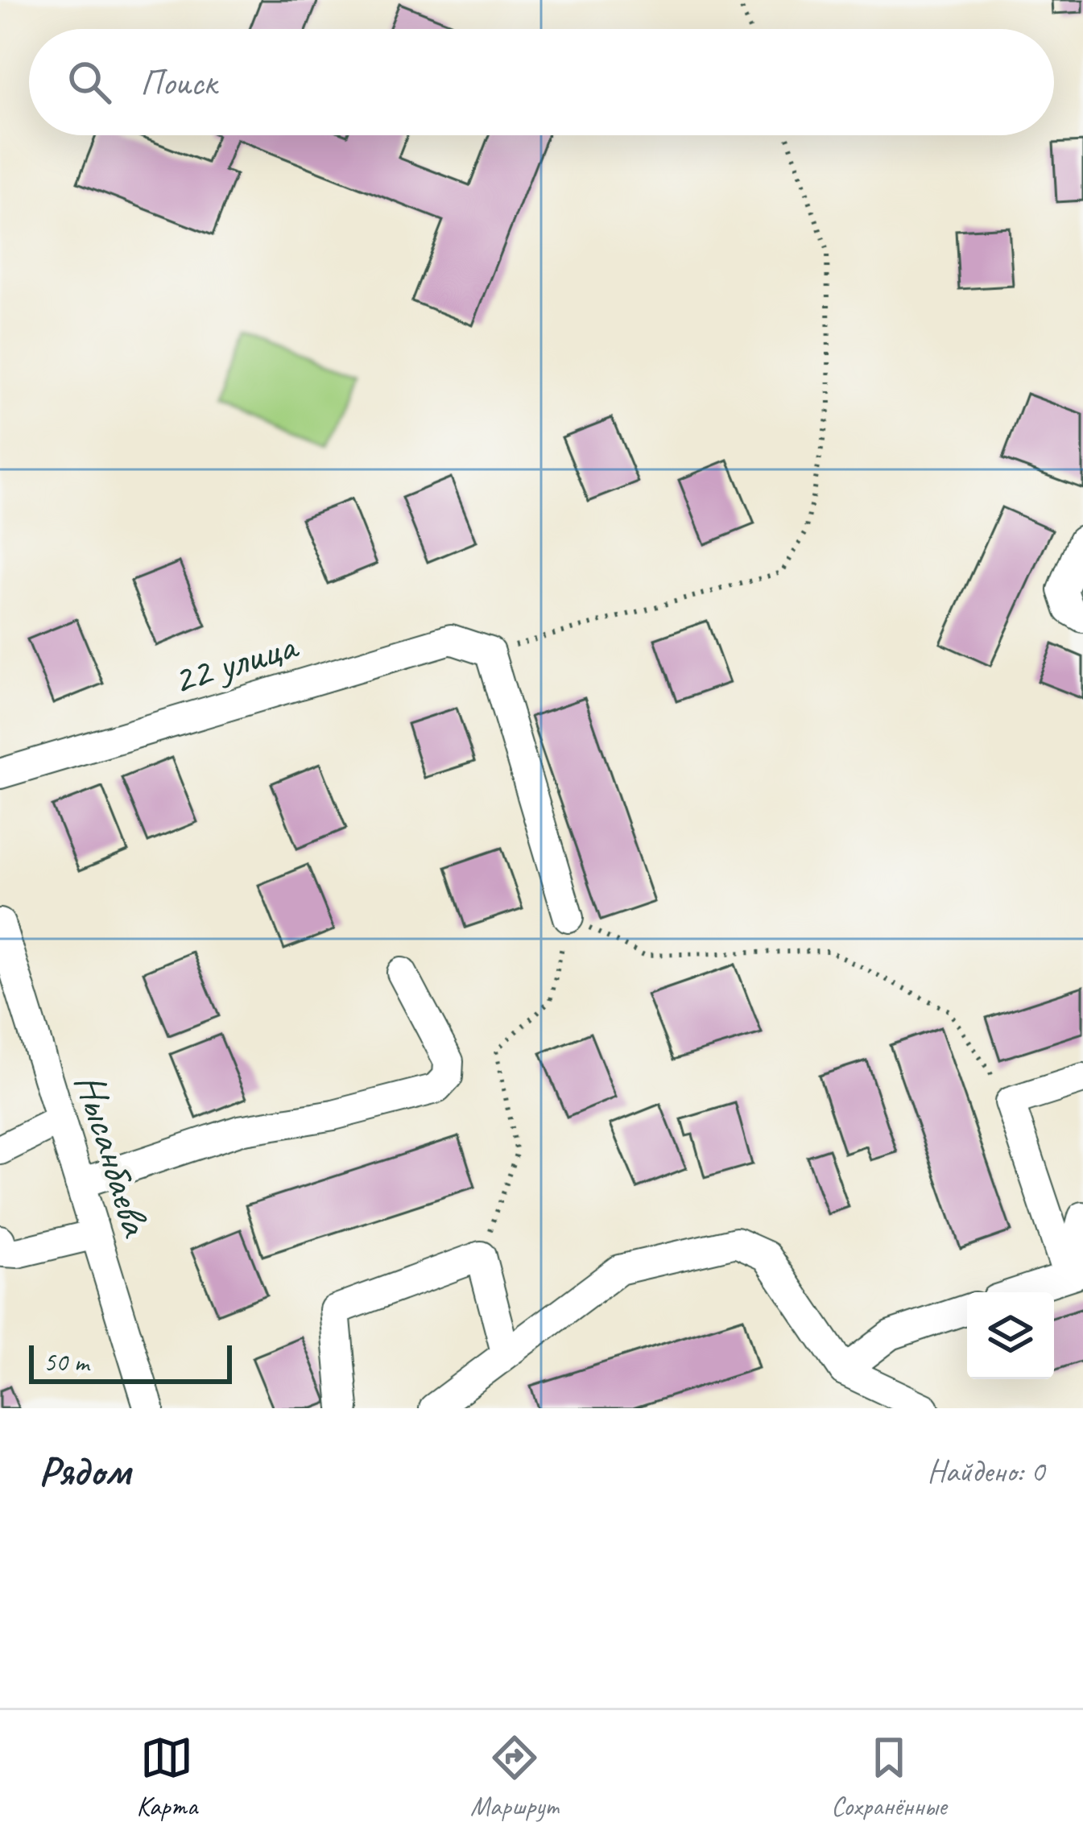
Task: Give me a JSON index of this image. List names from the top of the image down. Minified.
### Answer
{"streets":{"street":["22 улица","Нысанбаева"]},"scale_bar":"50 m","page":{"search":"Поиск","scale":"50 m","heading":["Рядом","Найдено: 0"],"nav":["Карта","Маршрут","Сохранённые"]}}
